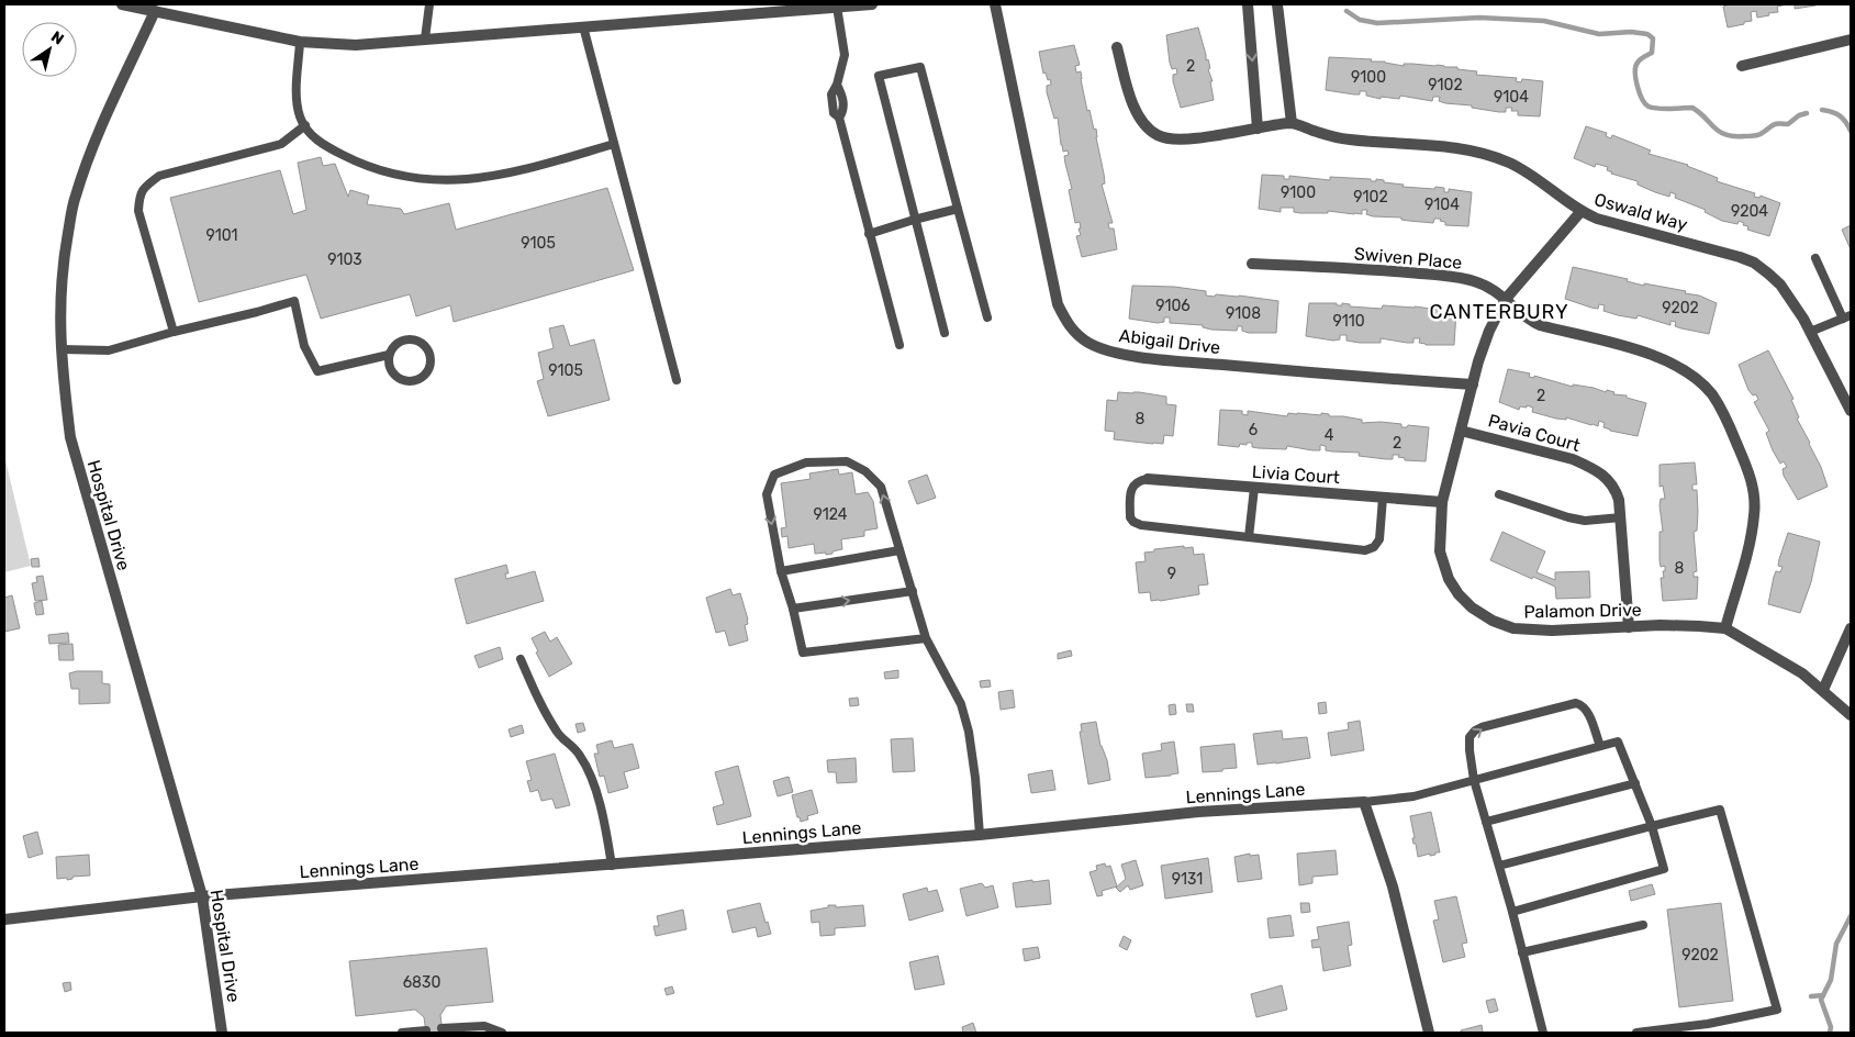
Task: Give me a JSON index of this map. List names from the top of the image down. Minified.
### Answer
{"streets":{"street":["Oswald Way","Swiven Place","Abigail Drive","Pavia Court","Livia Court","Hospital Drive","Palamon Drive","Lennings Lane"]},"crossings":[["Oswald Way","Palamon Drive"],["Swiven Place","Palamon Drive"],["Abigail Drive","Palamon Drive"],["Pavia Court","Palamon Drive"],["Livia Court","Palamon Drive"],["Hospital Drive","Lennings Lane"]],"districts":["CANTERBURY"],"house_numbers":["2","9100","9102","9104","9100","9102","9104","9204","9101","9105","9103","9106","9202","9108","9110","9105","2","8","6","4","2","9124","8","9","9131","9202","6830"],"north":"top right"}
